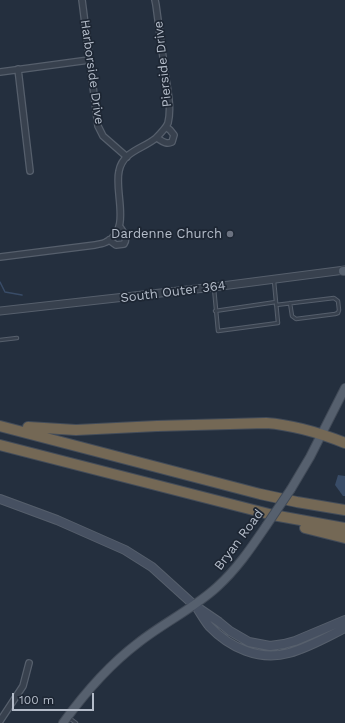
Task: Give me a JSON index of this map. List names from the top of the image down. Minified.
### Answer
{"streets":{"main road":["Bryan Road"],"street":["Pierside Drive","Harborside Drive","South Outer 364"]},"places":["Dardenne Church"],"scale_bar":"100 m"}
